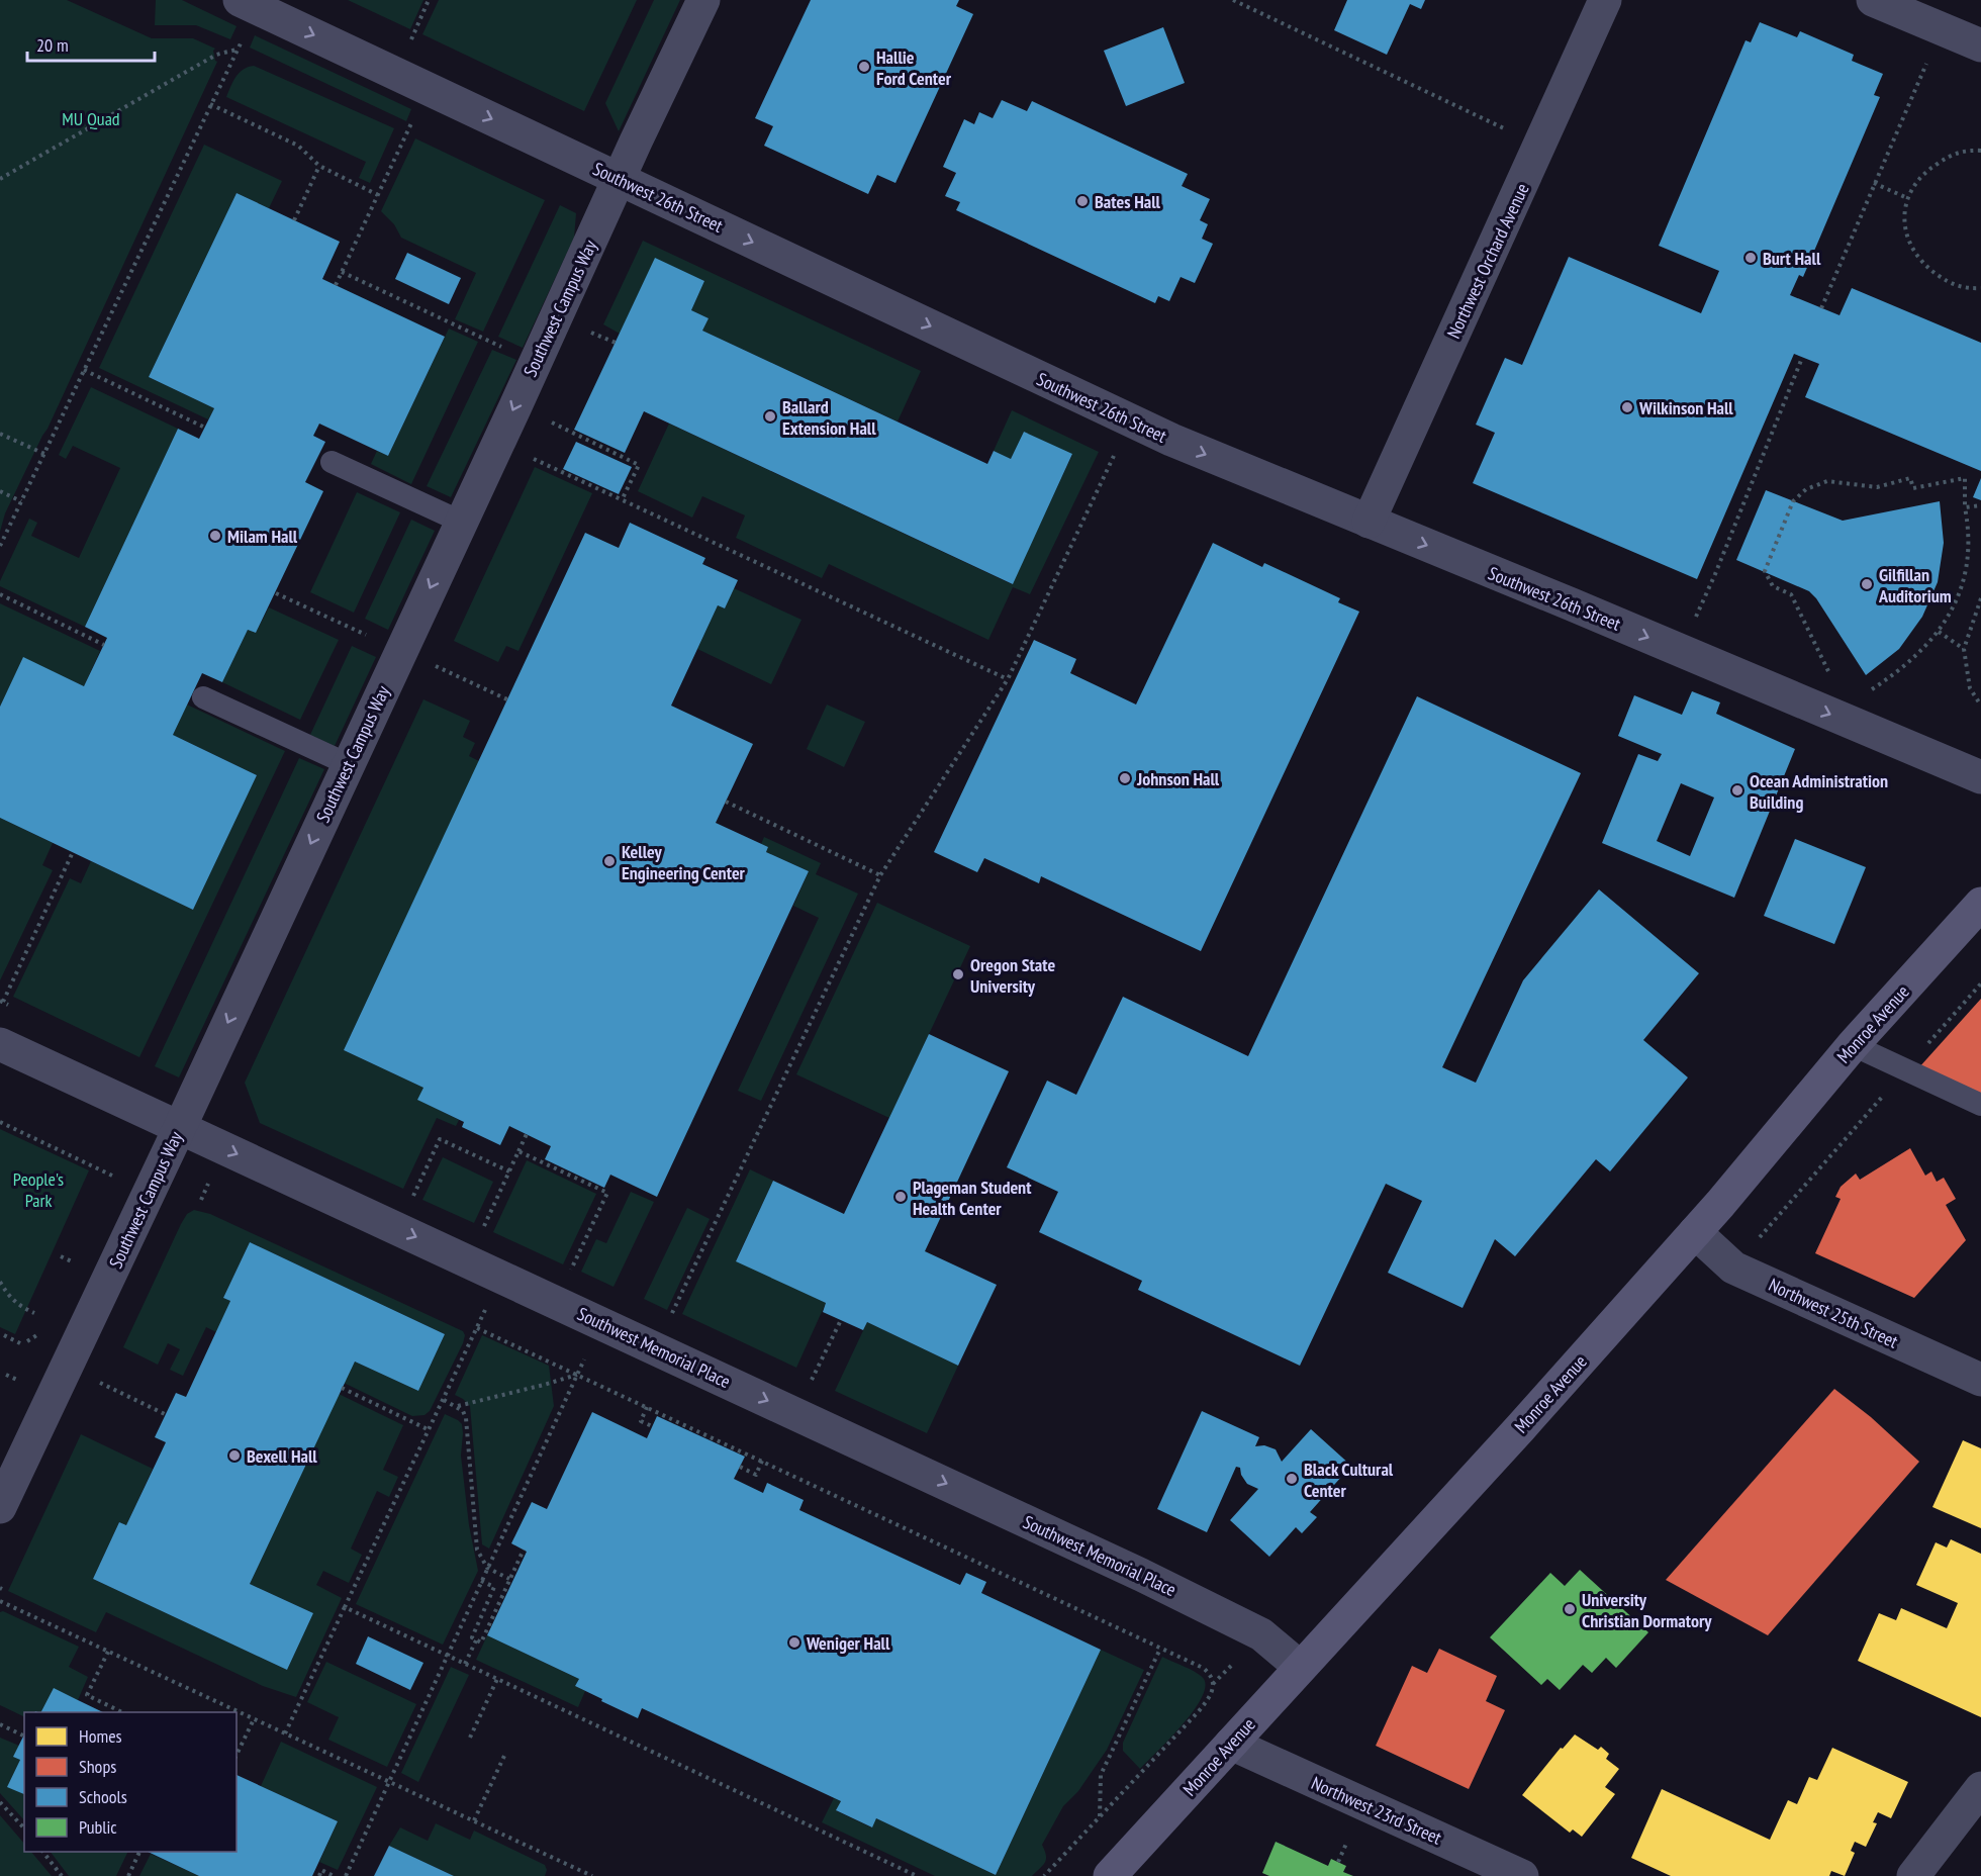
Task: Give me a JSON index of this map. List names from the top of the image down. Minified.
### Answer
{"streets":{"street":["Southwest 26th Street","Northwest Orchard Avenue","Southwest Campus Way","Monroe Avenue","Northwest 25th Street","Southwest Memorial Place","Northwest 23rd Street"]},"crossings":[["Southwest 26th Street","Northwest Orchard Avenue"],["Southwest 26th Street","Southwest Campus Way"],["Southwest Campus Way","Southwest Memorial Place"],["Monroe Avenue","Northwest 25th Street"],["Monroe Avenue","Southwest Memorial Place"],["Monroe Avenue","Northwest 23rd Street"]],"one_way":["Southwest 26th Street","Southwest Campus Way","Southwest Memorial Place"],"parks":["MU Quad","People's Park"],"places":["Hallie Ford Center","Bates Hall","Burt Hall","Wilkinson Hall","Ballard Extension Hall","Milam Hall","Gilfillan Auditorium","Johnson Hall","Ocean Administration Building","Kelley Engineering Center","Oregon State University","Plageman Student Health Center","Bexell Hall","Black Cultural Center","University Christian Dormatory","Weniger Hall"],"legend":["Homes","Shops","Schools","Public"],"scale_bar":"20 m"}
